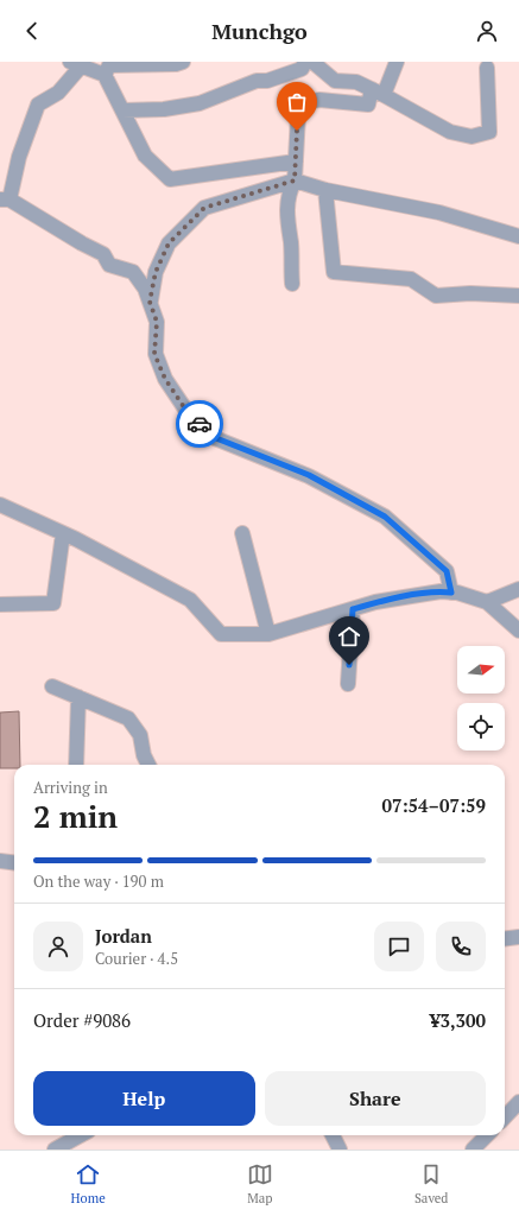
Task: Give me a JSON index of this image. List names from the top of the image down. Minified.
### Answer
{"north":"right","page":{"header":"Munchgo","heading":["2 min","Arriving in","07:54–07:59"],"panel":["Jordan","Courier · 4.5","Order #9086","¥3,300"],"bar":"On the way · 190 m","buttons":["Help","Share"],"tabs":["Home","Map","Saved"]}}
